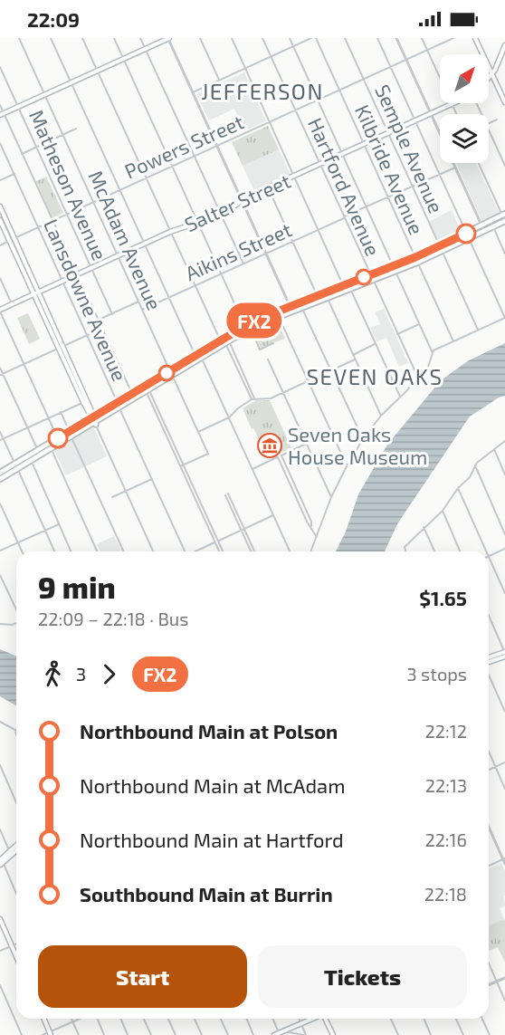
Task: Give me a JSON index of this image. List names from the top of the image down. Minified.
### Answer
{"streets":{"main road":["Salter Street"],"street":["Powers Street","Semple Avenue","Kilbride Avenue","Matheson Avenue","Hartford Avenue","McAdam Avenue","Aikins Street","Lansdowne Avenue"]},"crossings":[["Powers Street","Semple Avenue"],["Powers Street","Kilbride Avenue"],["Powers Street","Matheson Avenue"],["Powers Street","Hartford Avenue"],["Powers Street","McAdam Avenue"],["Powers Street","Lansdowne Avenue"],["Semple Avenue","Salter Street"],["Semple Avenue","Aikins Street"],["Kilbride Avenue","Salter Street"],["Kilbride Avenue","Aikins Street"],["Matheson Avenue","Salter Street"],["Hartford Avenue","Salter Street"],["Hartford Avenue","Aikins Street"],["Salter Street","McAdam Avenue"],["Salter Street","Lansdowne Avenue"],["McAdam Avenue","Aikins Street"]],"districts":["JEFFERSON","SEVEN OAKS"],"places":{"museum":["Seven Oaks House Museum"]},"lines":["bus line FX2"],"north":"top right","page":{"status":"22:09","on_map":"FX2","heading":["9 min","22:09 – 22:18 · Bus","$1.65"],"legs":["3","FX2","3 stops"],"list":[{"name":"Northbound Main at Polson","value":"22:12"},{"name":"Northbound Main at McAdam","value":"22:13"},{"name":"Northbound Main at Hartford","value":"22:16"},{"name":"Southbound Main at Burrin","value":"22:18"}],"buttons":["Start","Tickets"]}}
